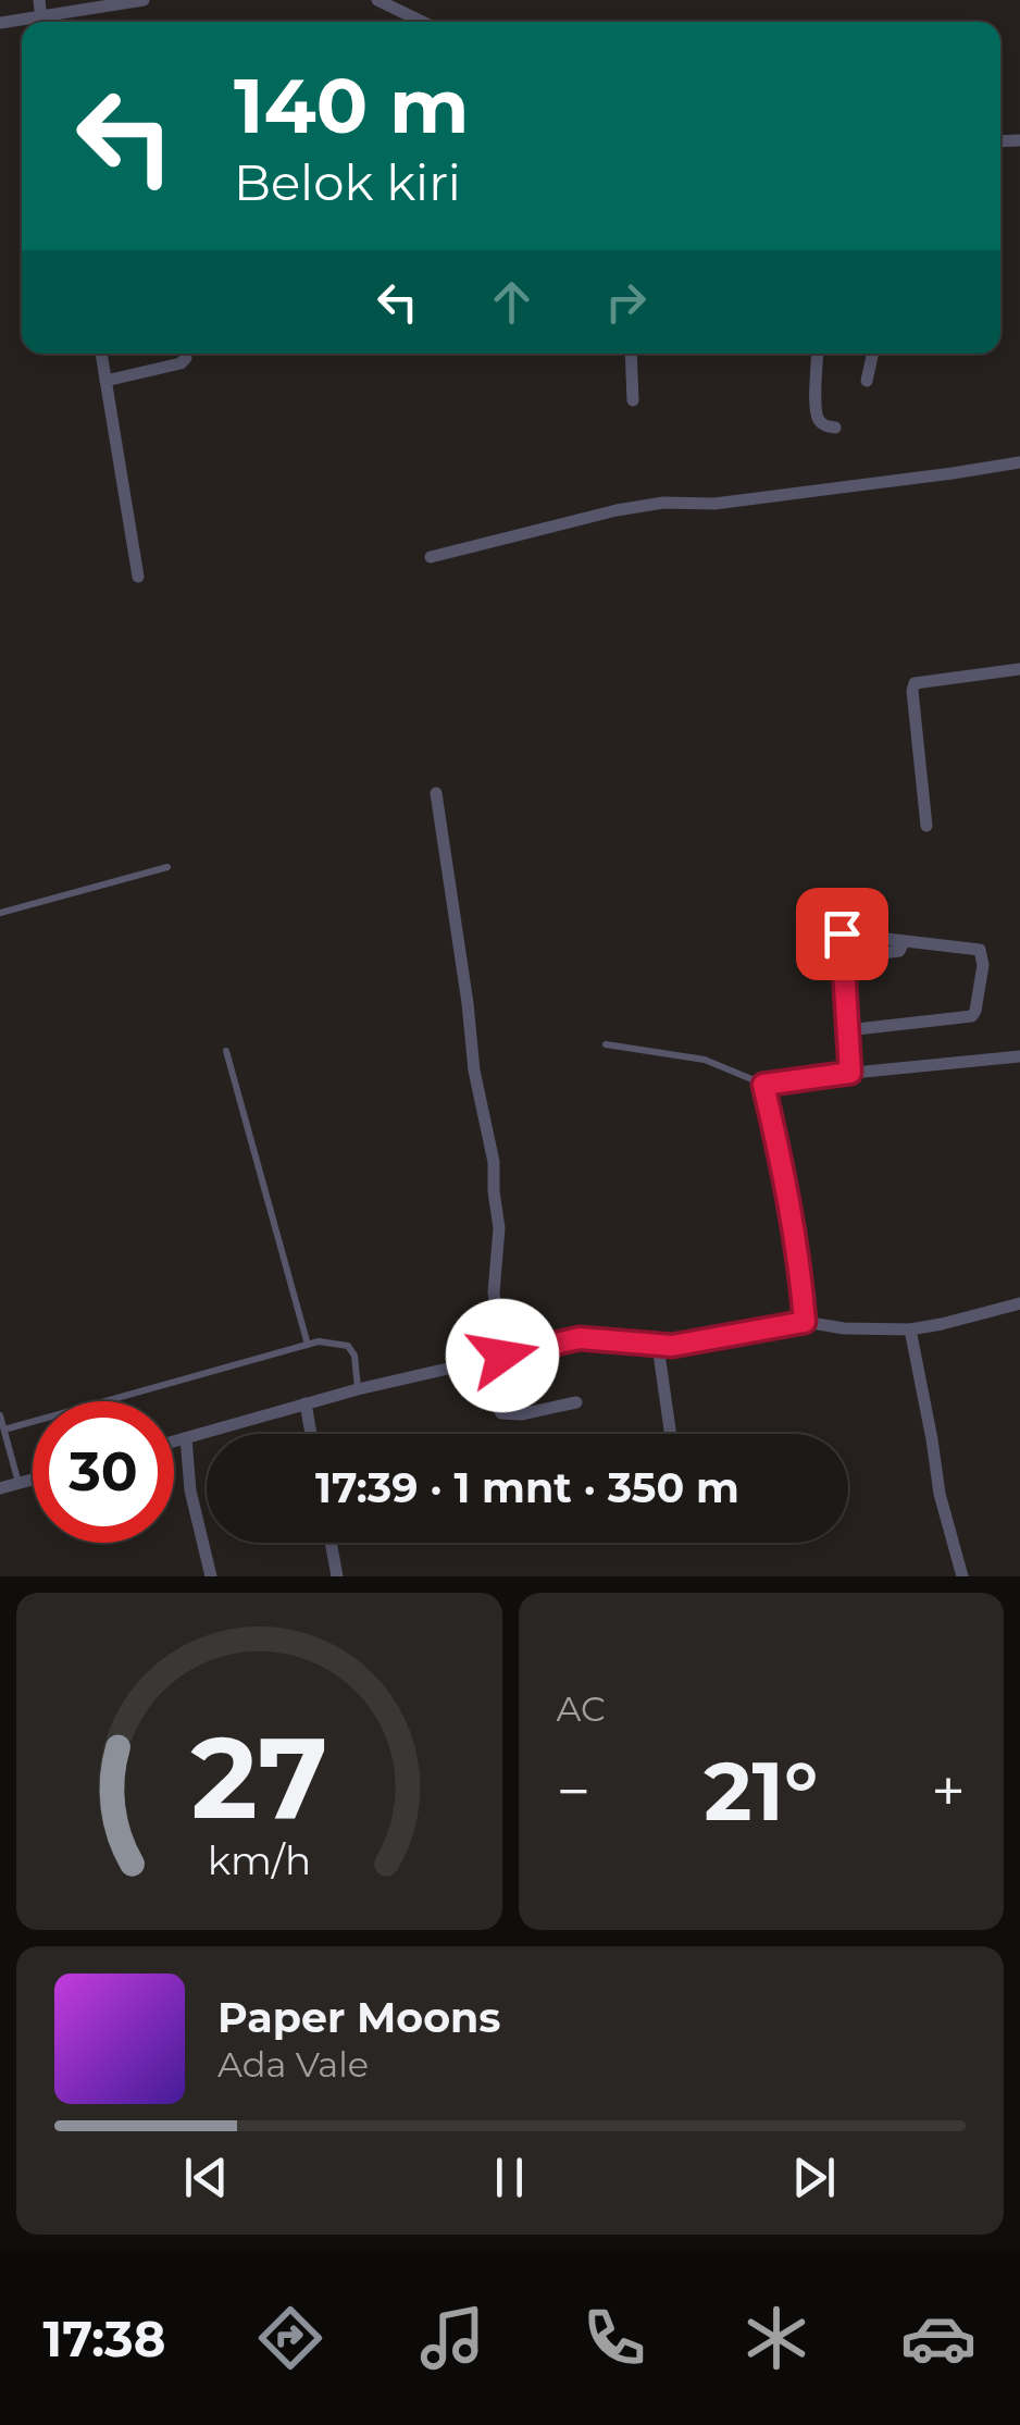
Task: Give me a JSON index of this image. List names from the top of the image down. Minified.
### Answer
{"page":{"turn":["140 m","Belok kiri"],"limit":"30","trip":"17:39 · 1 mnt · 350 m","tile":"AC","heat":["−","21°","+"],"song":["Paper Moons","Ada Vale"],"tabs":"17:38","gauge":["27","km/h"]}}
